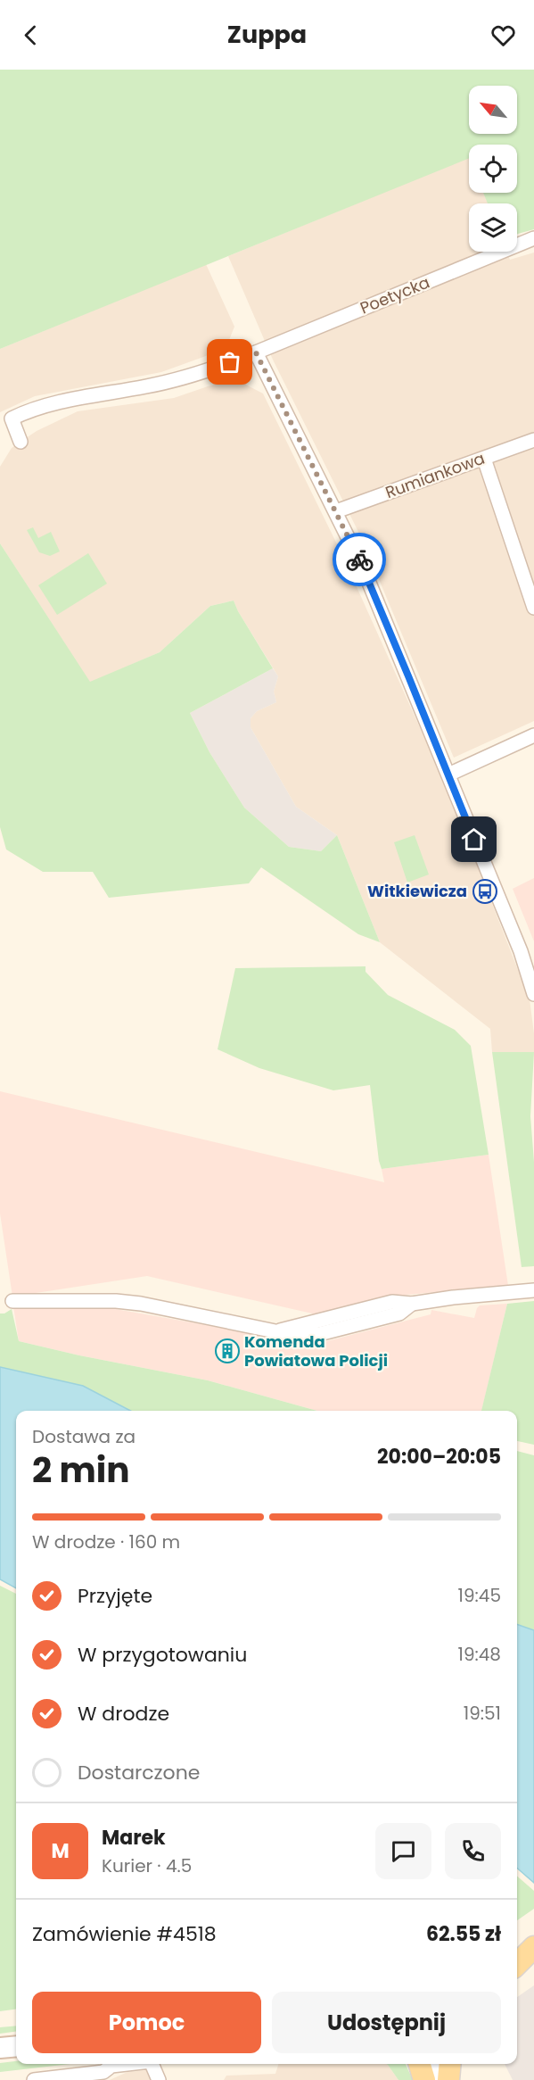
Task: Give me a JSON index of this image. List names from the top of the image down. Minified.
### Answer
{"streets":{"street":["Poetycka","Rumiankowa"]},"places":{"bus stop":["Witkiewicza"],"building":["Komenda Powiatowa Policji"]},"north":"top left","page":{"header":"Zuppa","heading":["2 min","Dostawa za","20:00–20:05"],"panel":["Marek","Kurier · 4.5","Zamówienie #4518","62.55 zł"],"bar":"W drodze · 160 m","list":[["Przyjęte","19:45"],["W przygotowaniu","19:48"],["W drodze","19:51"],"Dostarczone"],"round":"M","buttons":["Pomoc","Udostępnij"]}}
